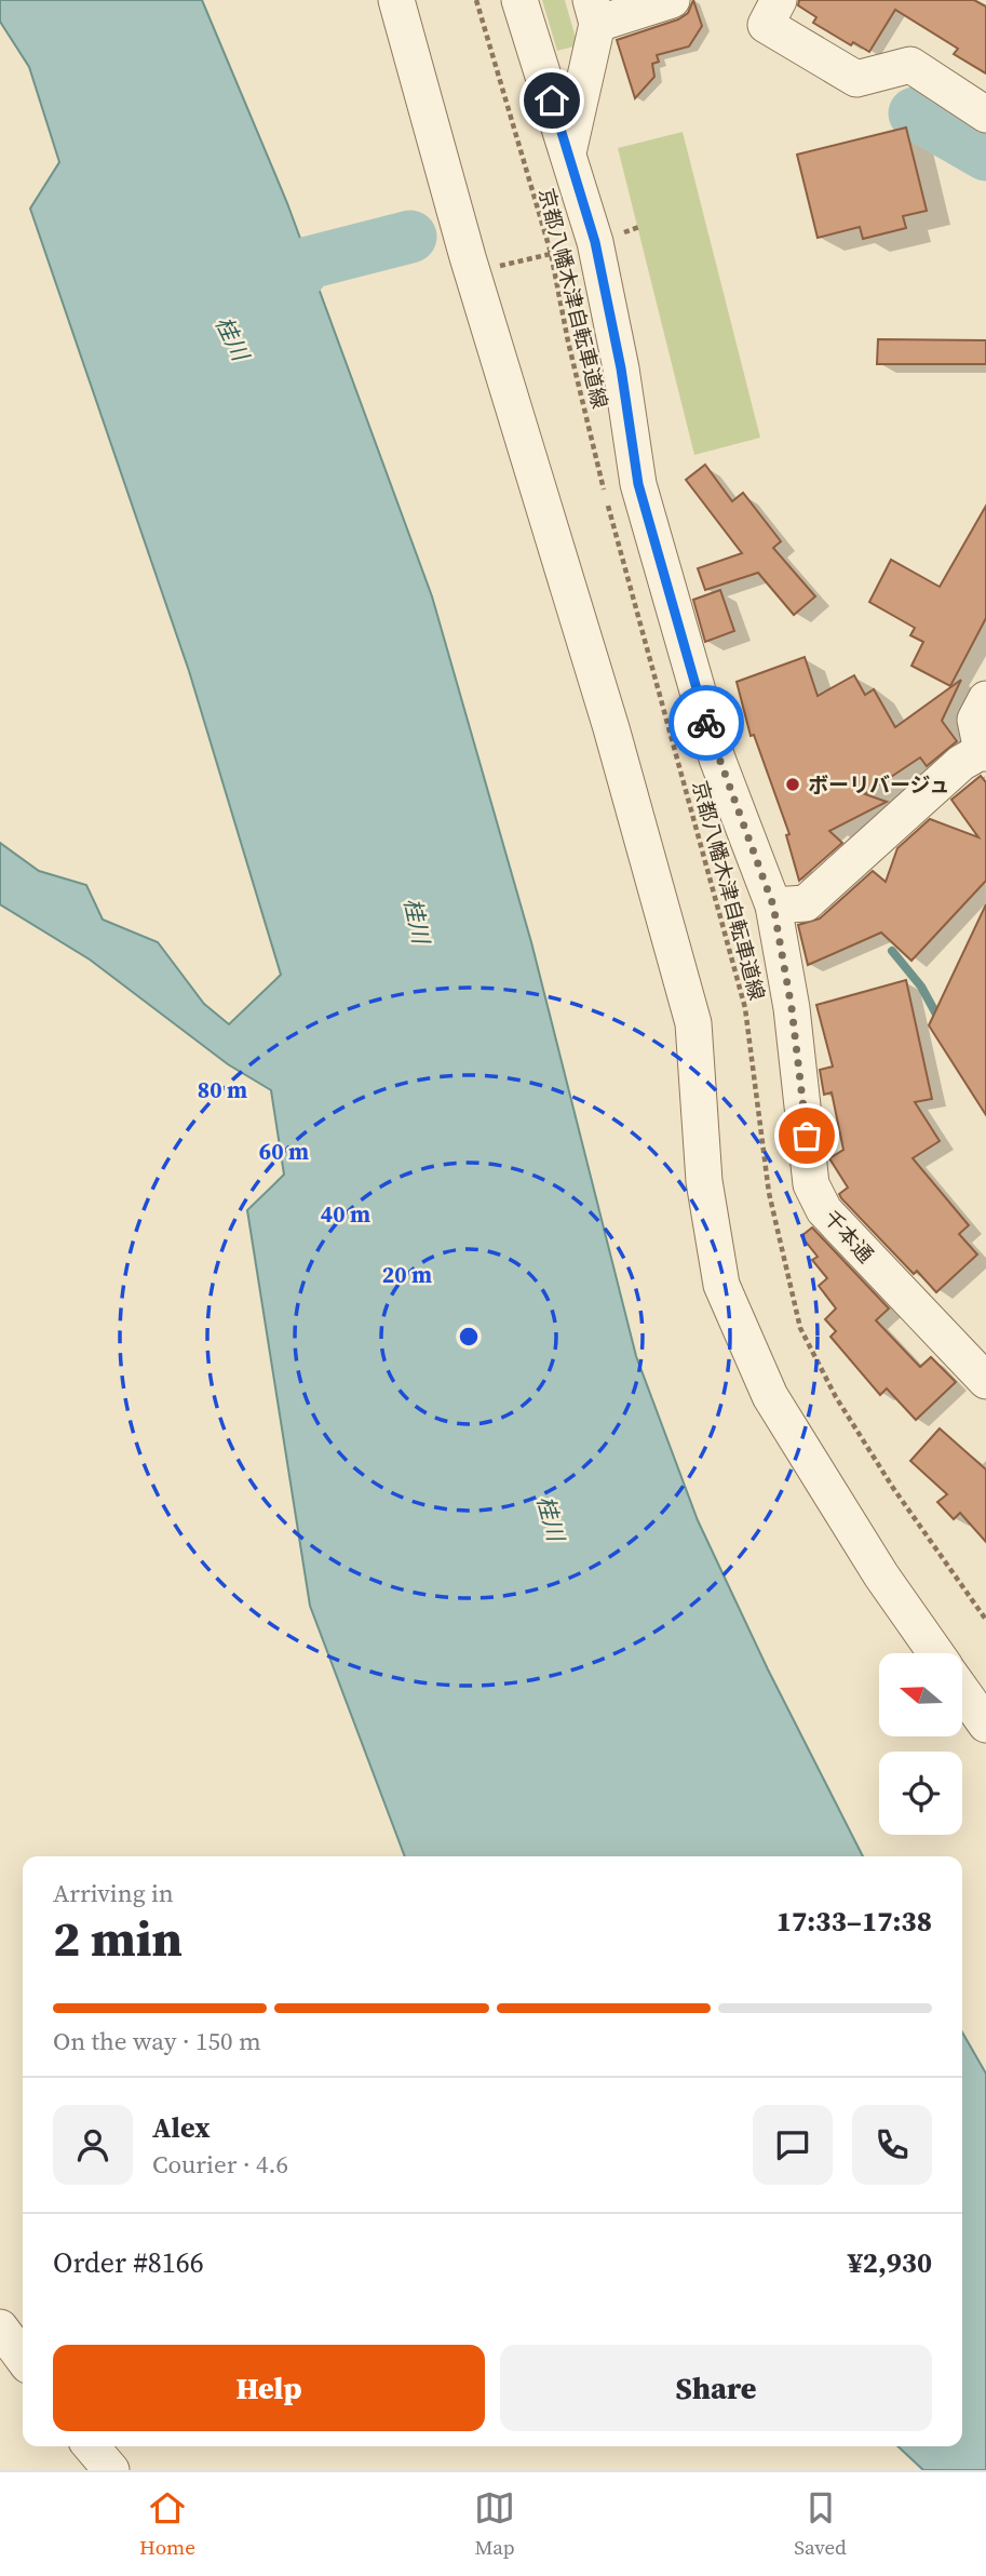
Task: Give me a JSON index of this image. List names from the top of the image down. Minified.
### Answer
{"streets":{"street":["千本通"],"path":["京都八幡木津自転車道線"]},"water":["桂川"],"places":["ボーリバージュ"],"north":"left","page":{"heading":["2 min","Arriving in","17:33–17:38"],"panel":["Alex","Courier · 4.6","Order #8166","¥2,930"],"bar":"On the way · 150 m","buttons":["Help","Share"],"tabs":["Home","Map","Saved"]},"rings":["80 m","60 m","40 m","20 m"]}
